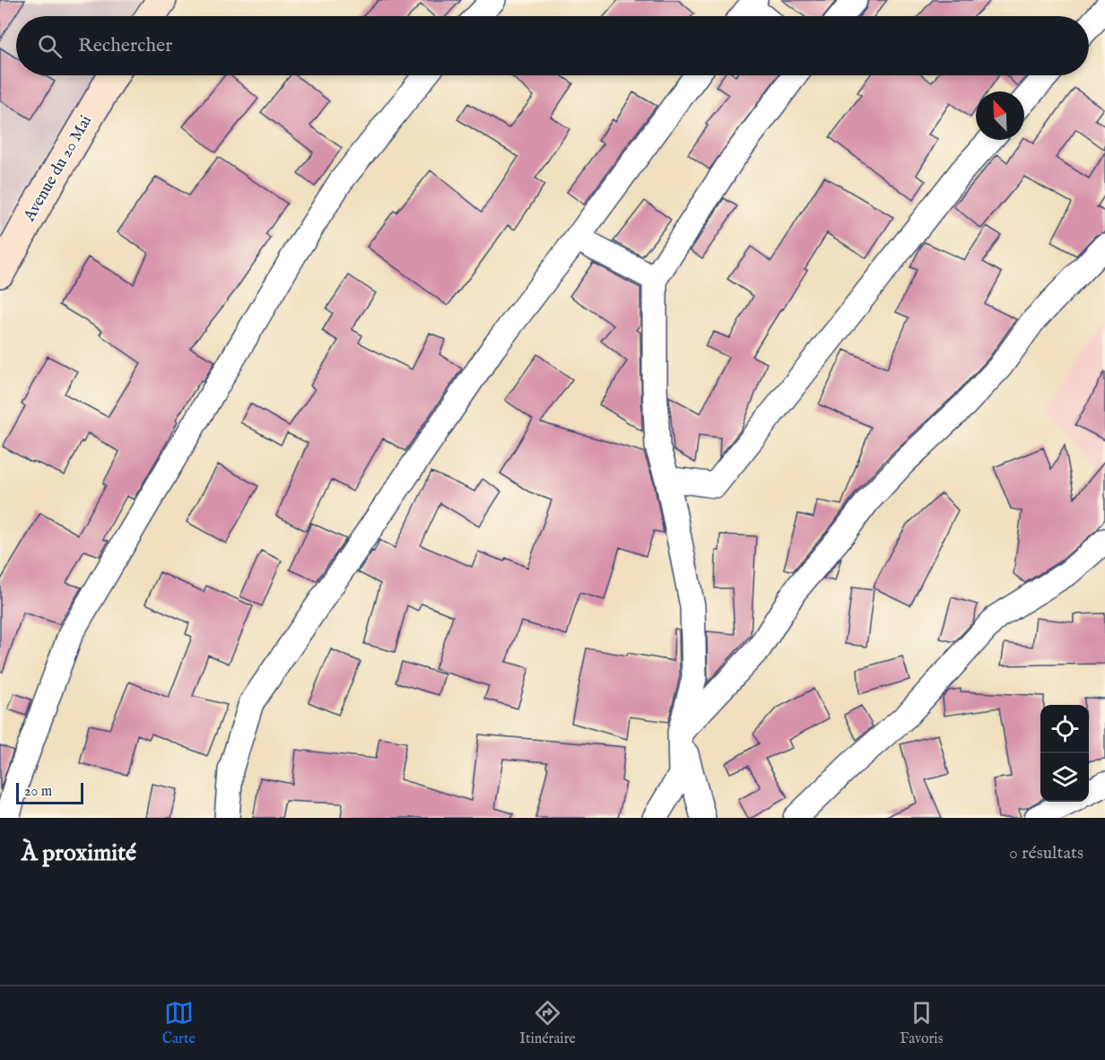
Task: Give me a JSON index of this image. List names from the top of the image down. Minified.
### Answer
{"streets":{"main road":["Avenue du 20 Mai"]},"scale_bar":"20 m","north":"top left","page":{"search":"Rechercher","scale":"20 m","heading":["À proximité","0 résultats"],"nav":["Carte","Itinéraire","Favoris"]}}
